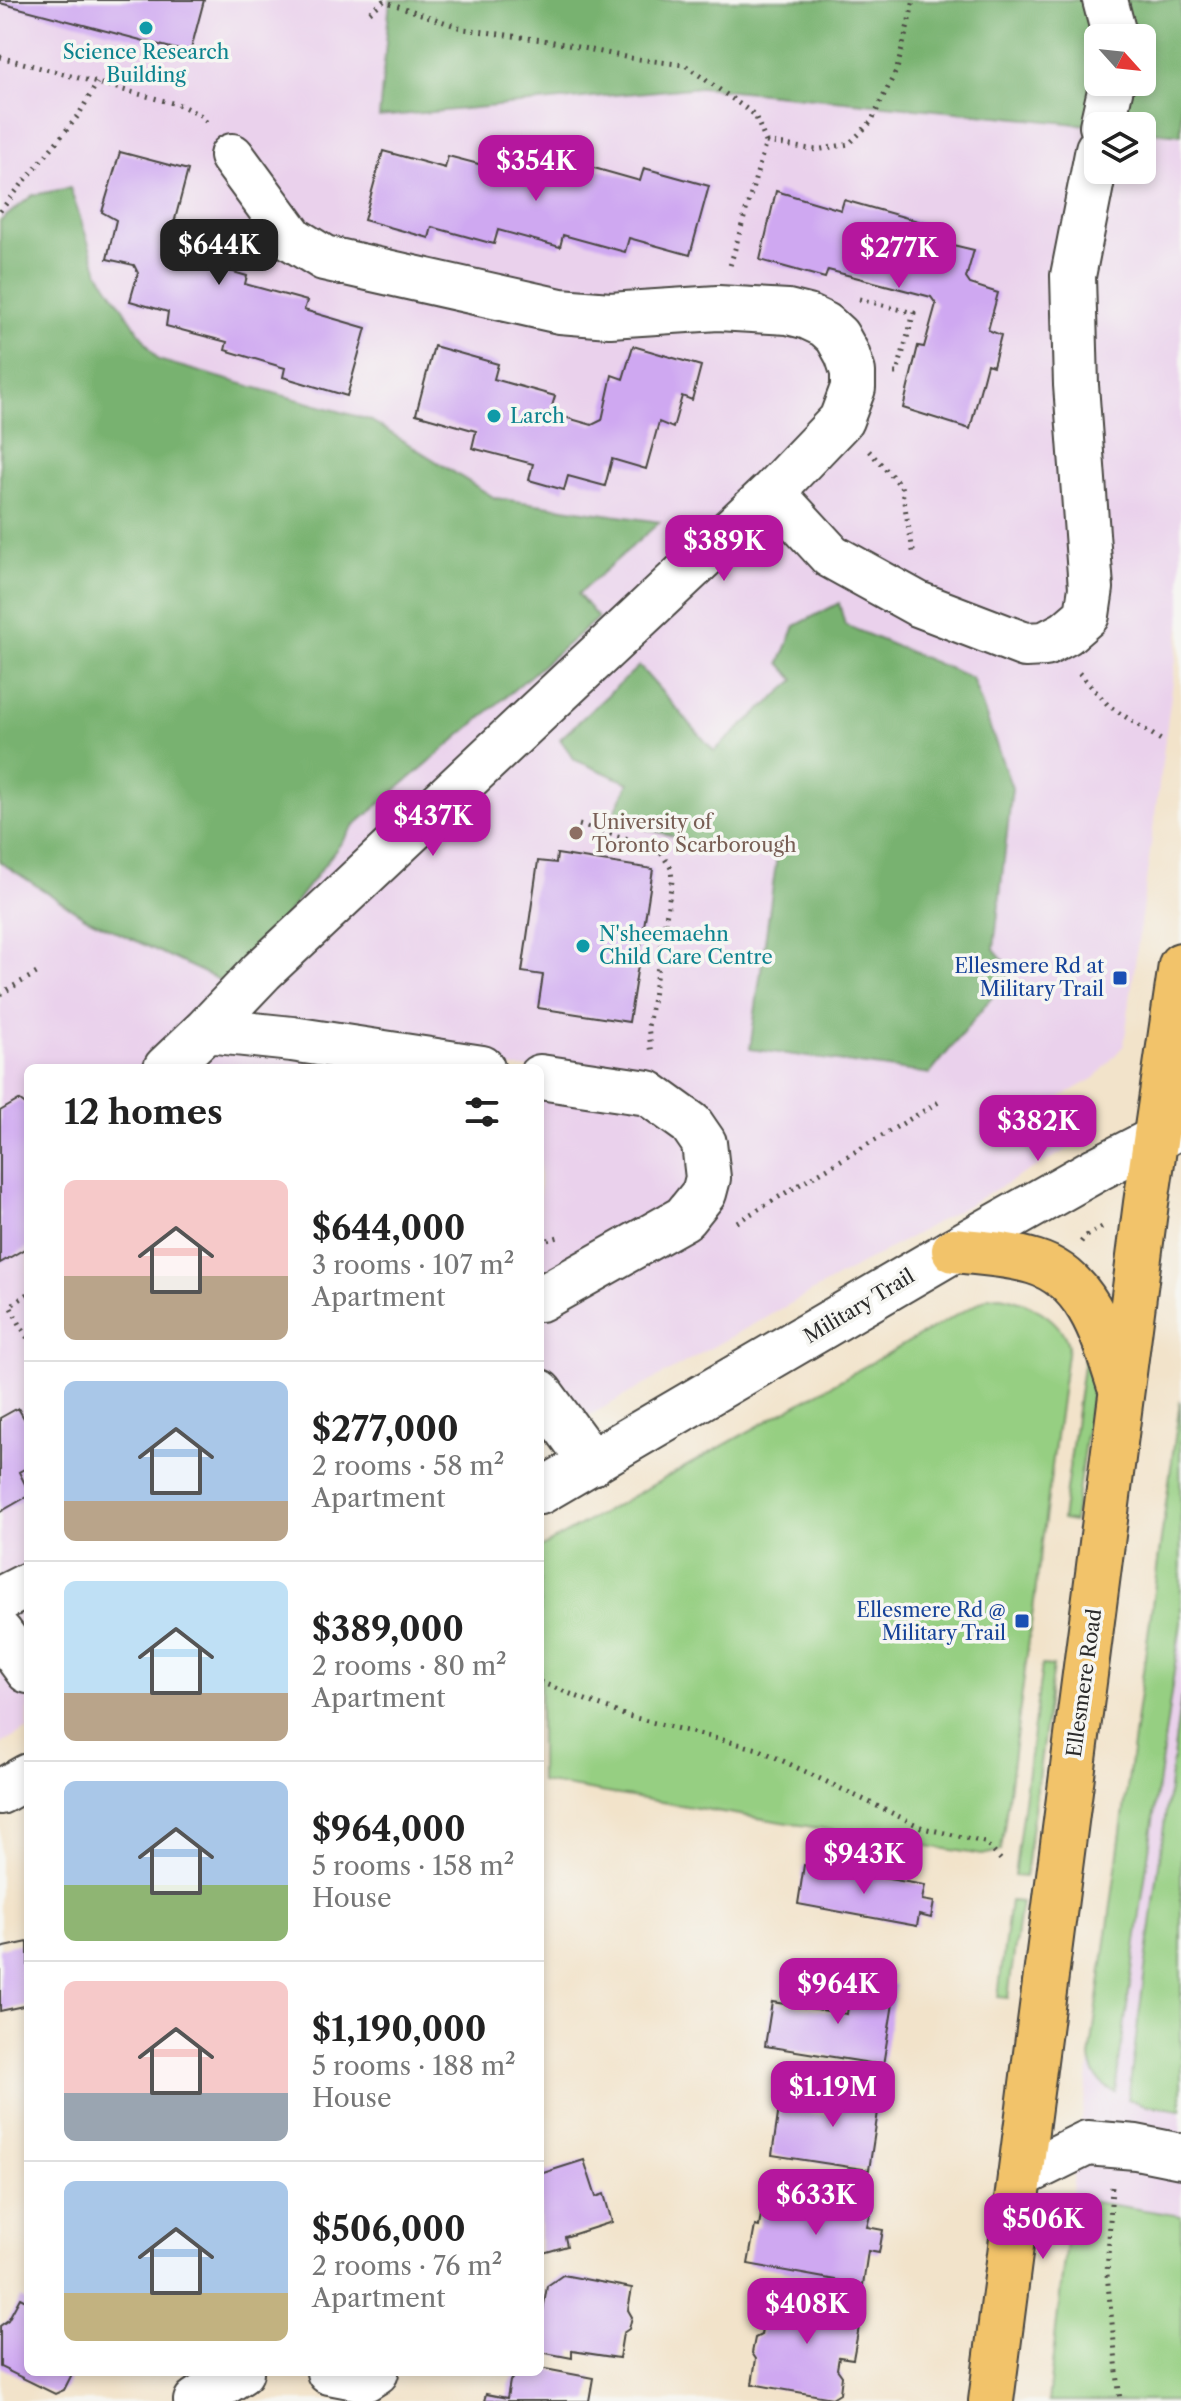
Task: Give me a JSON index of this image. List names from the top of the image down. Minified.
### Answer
{"streets":{"main road":["Ellesmere Road"],"street":["Military Trail"]},"crossings":[["Military Trail","Ellesmere Road"]],"places":{"other":["Science Research Building","Larch","University of Toronto Scarborough","N'sheemaehn Child Care Centre"],"transit":["Ellesmere Rd at Military Trail","Ellesmere Rd @ Military Trail"]},"north":"bottom right","page":{"price":["$354K","$644K","$277K","$389K","$437K","$382K","$943K","$964K","$1.19M","$633K","$506K","$408K"],"heading":"12 homes","list":[{"name":"$644,000","note":"3 rooms · 107 m² · Apartment"},{"name":"$277,000","note":"2 rooms · 58 m² · Apartment"},{"name":"$389,000","note":"2 rooms · 80 m² · Apartment"},{"name":"$964,000","note":"5 rooms · 158 m² · House"},{"name":"$1,190,000","note":"5 rooms · 188 m² · House"},{"name":"$506,000","note":"2 rooms · 76 m² · Apartment"}]}}
